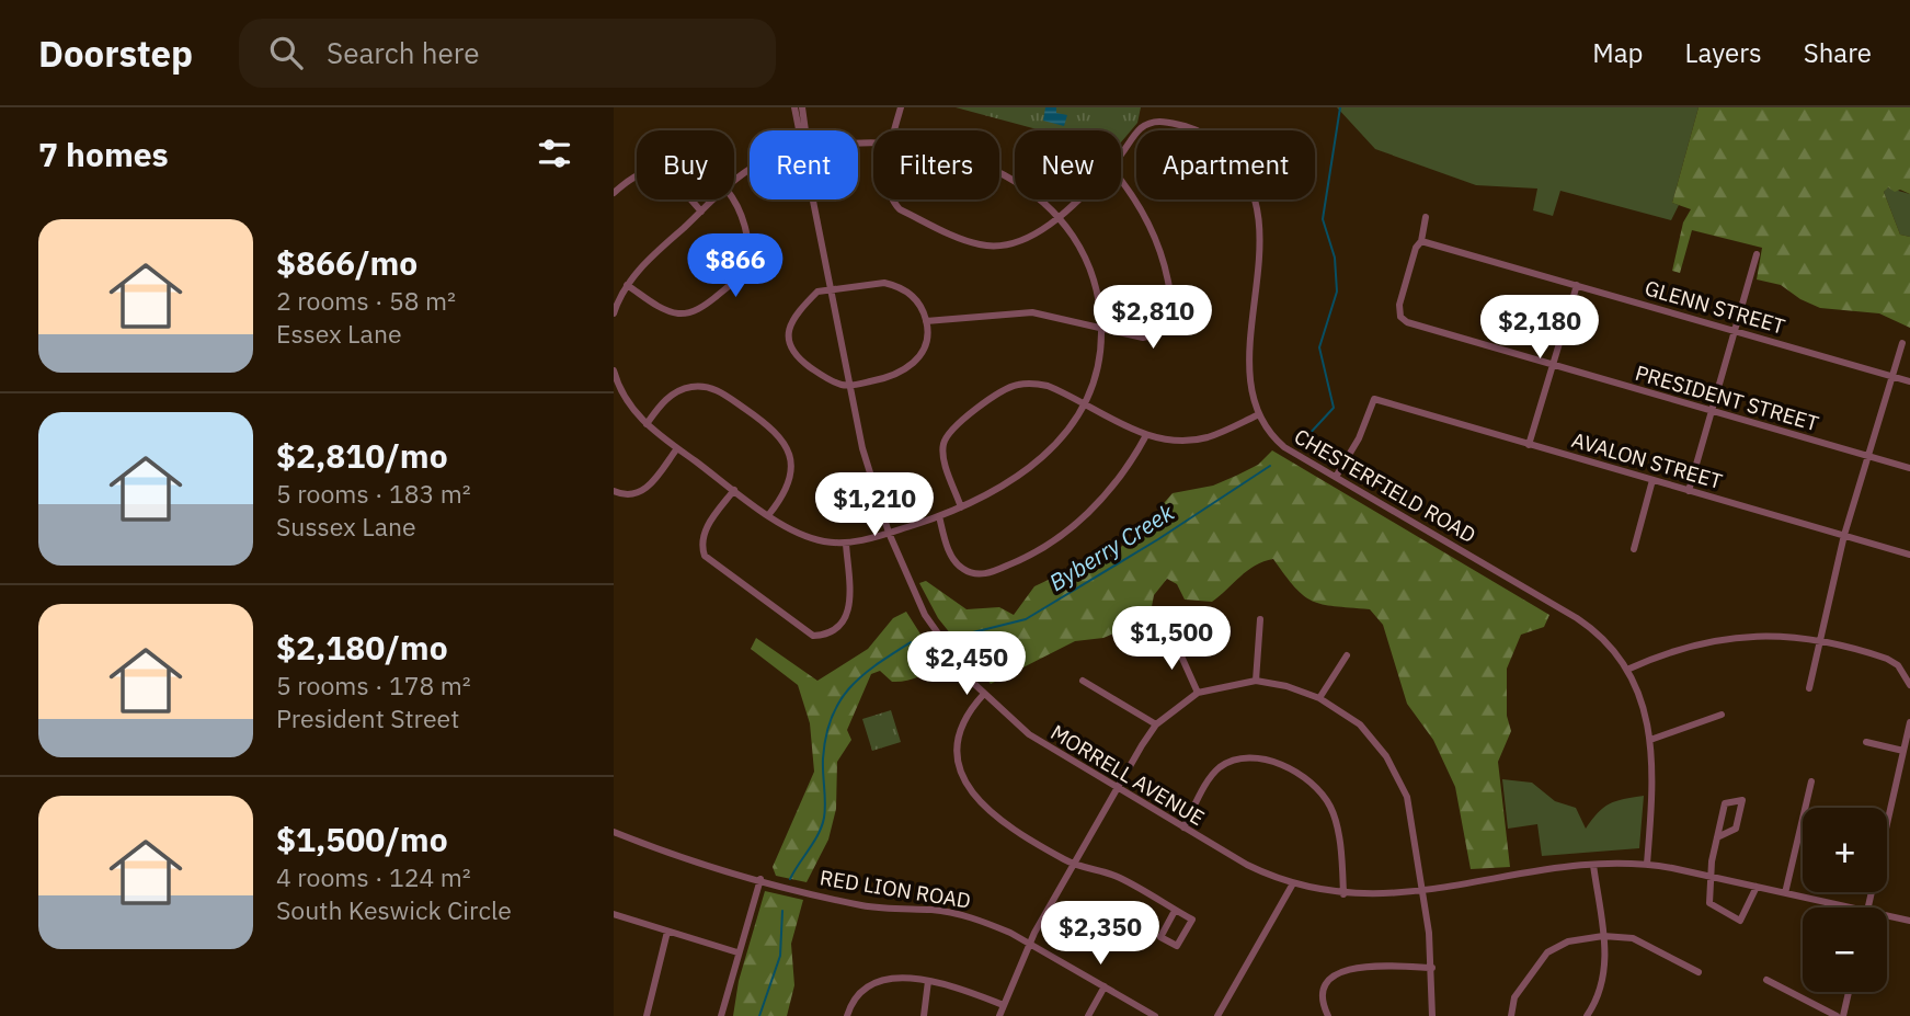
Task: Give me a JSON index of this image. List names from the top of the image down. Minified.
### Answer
{"streets":{"street":["GLENN STREET","PRESIDENT STREET","AVALON STREET","CHESTERFIELD ROAD","MORRELL AVENUE","RED LION ROAD"]},"crossings":[["GLENN STREET","PRESIDENT STREET"],["AVALON STREET","CHESTERFIELD ROAD"],["CHESTERFIELD ROAD","MORRELL AVENUE"]],"water":["Byberry Creek"],"page":{"header":"Doorstep","search":"Search here","nav":["Map","Layers","Share"],"heading":"7 homes","chip":["Buy","Rent","Filters","New","Apartment"],"list":[{"name":"$866/mo","note":"2 rooms · 58 m² · Essex Lane"},{"name":"$2,810/mo","note":"5 rooms · 183 m² · Sussex Lane"},{"name":"$2,180/mo","note":"5 rooms · 178 m² · President Street"},{"name":"$1,500/mo","note":"4 rooms · 124 m² · South Keswick Circle"}],"price":["$866","$2,810","$2,180","$1,210","$1,500","$2,450","$2,350"],"map_buttons":["+","−"]}}
